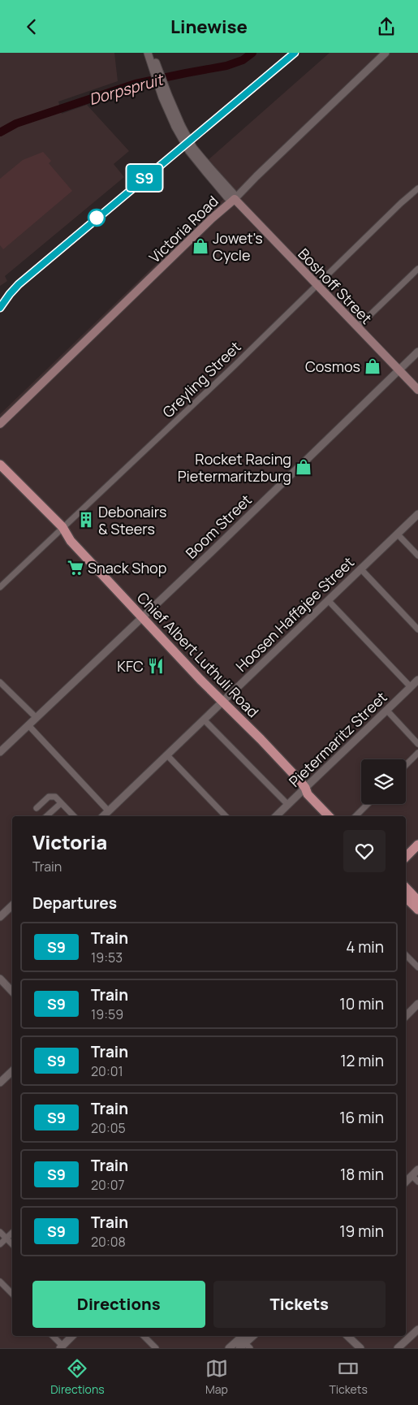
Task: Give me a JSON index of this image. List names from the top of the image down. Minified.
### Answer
{"streets":{"main road":["Victoria Road","Boshoff Street","Chief Albert Luthuli Road"],"street":["Greyling Street","Boom Street","Hoosen Haffajee Street","Pietermaritz Street"]},"crossings":[["Victoria Road","Boshoff Street"],["Boshoff Street","Greyling Street"],["Boshoff Street","Boom Street"],["Greyling Street","Chief Albert Luthuli Road"],["Boom Street","Chief Albert Luthuli Road"],["Hoosen Haffajee Street","Chief Albert Luthuli Road"],["Chief Albert Luthuli Road","Pietermaritz Street"]],"water":["Dorpspruit"],"places":{"shop":["Jowet's Cycle","Cosmos","Rocket Racing Pietermaritzburg"],"building":["Debonairs & Steers"],"supermarket":["Snack Shop"],"restaurant":["KFC"]},"page":{"header":"Linewise","on_map":"S9","heading":[["Victoria","Train"],"Departures"],"list":[{"mark":"S9","name":"Train","note":"19:53","value":"4 min"},{"mark":"S9","name":"Train","note":"19:59","value":"10 min"},{"mark":"S9","name":"Train","note":"20:01","value":"12 min"},{"mark":"S9","name":"Train","note":"20:05","value":"16 min"},{"mark":"S9","name":"Train","note":"20:07","value":"18 min"},{"mark":"S9","name":"Train","note":"20:08","value":"19 min"}],"buttons":["Directions","Tickets"],"tabs":["Directions","Map","Tickets"]}}
